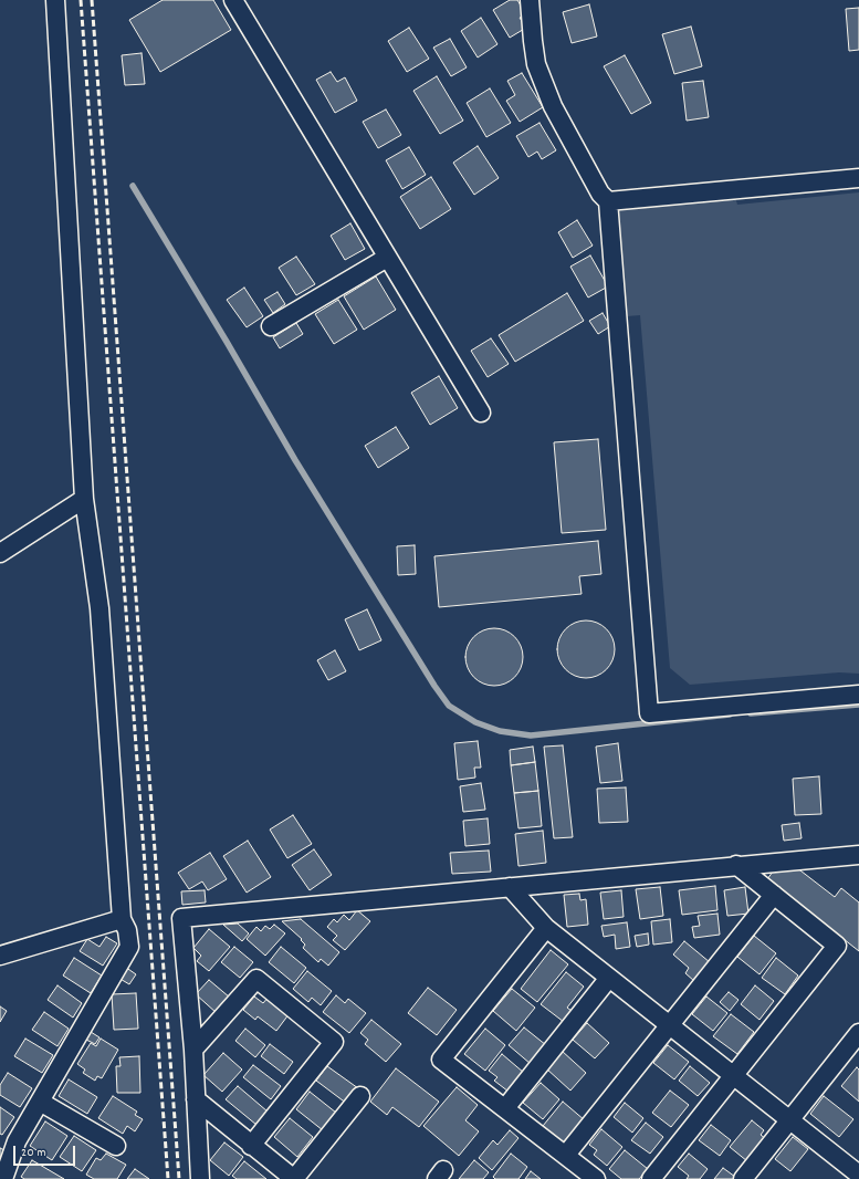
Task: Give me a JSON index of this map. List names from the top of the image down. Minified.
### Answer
{"scale_bar":"20 m"}
